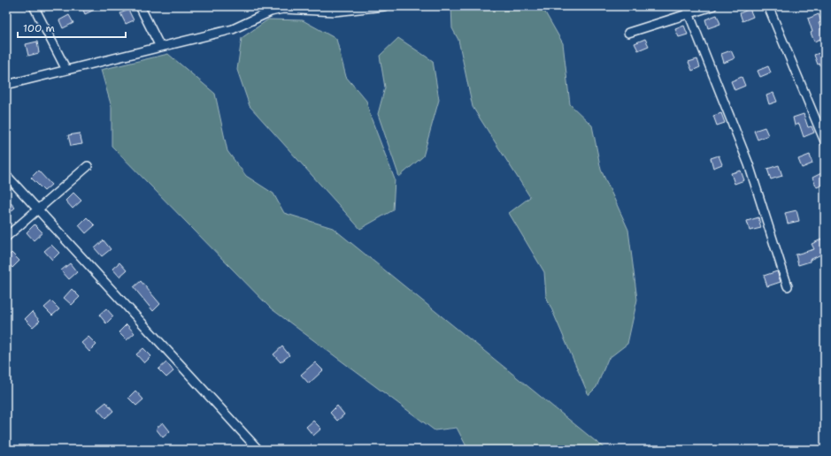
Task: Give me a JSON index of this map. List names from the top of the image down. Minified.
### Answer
{"scale_bar":"100 m"}
